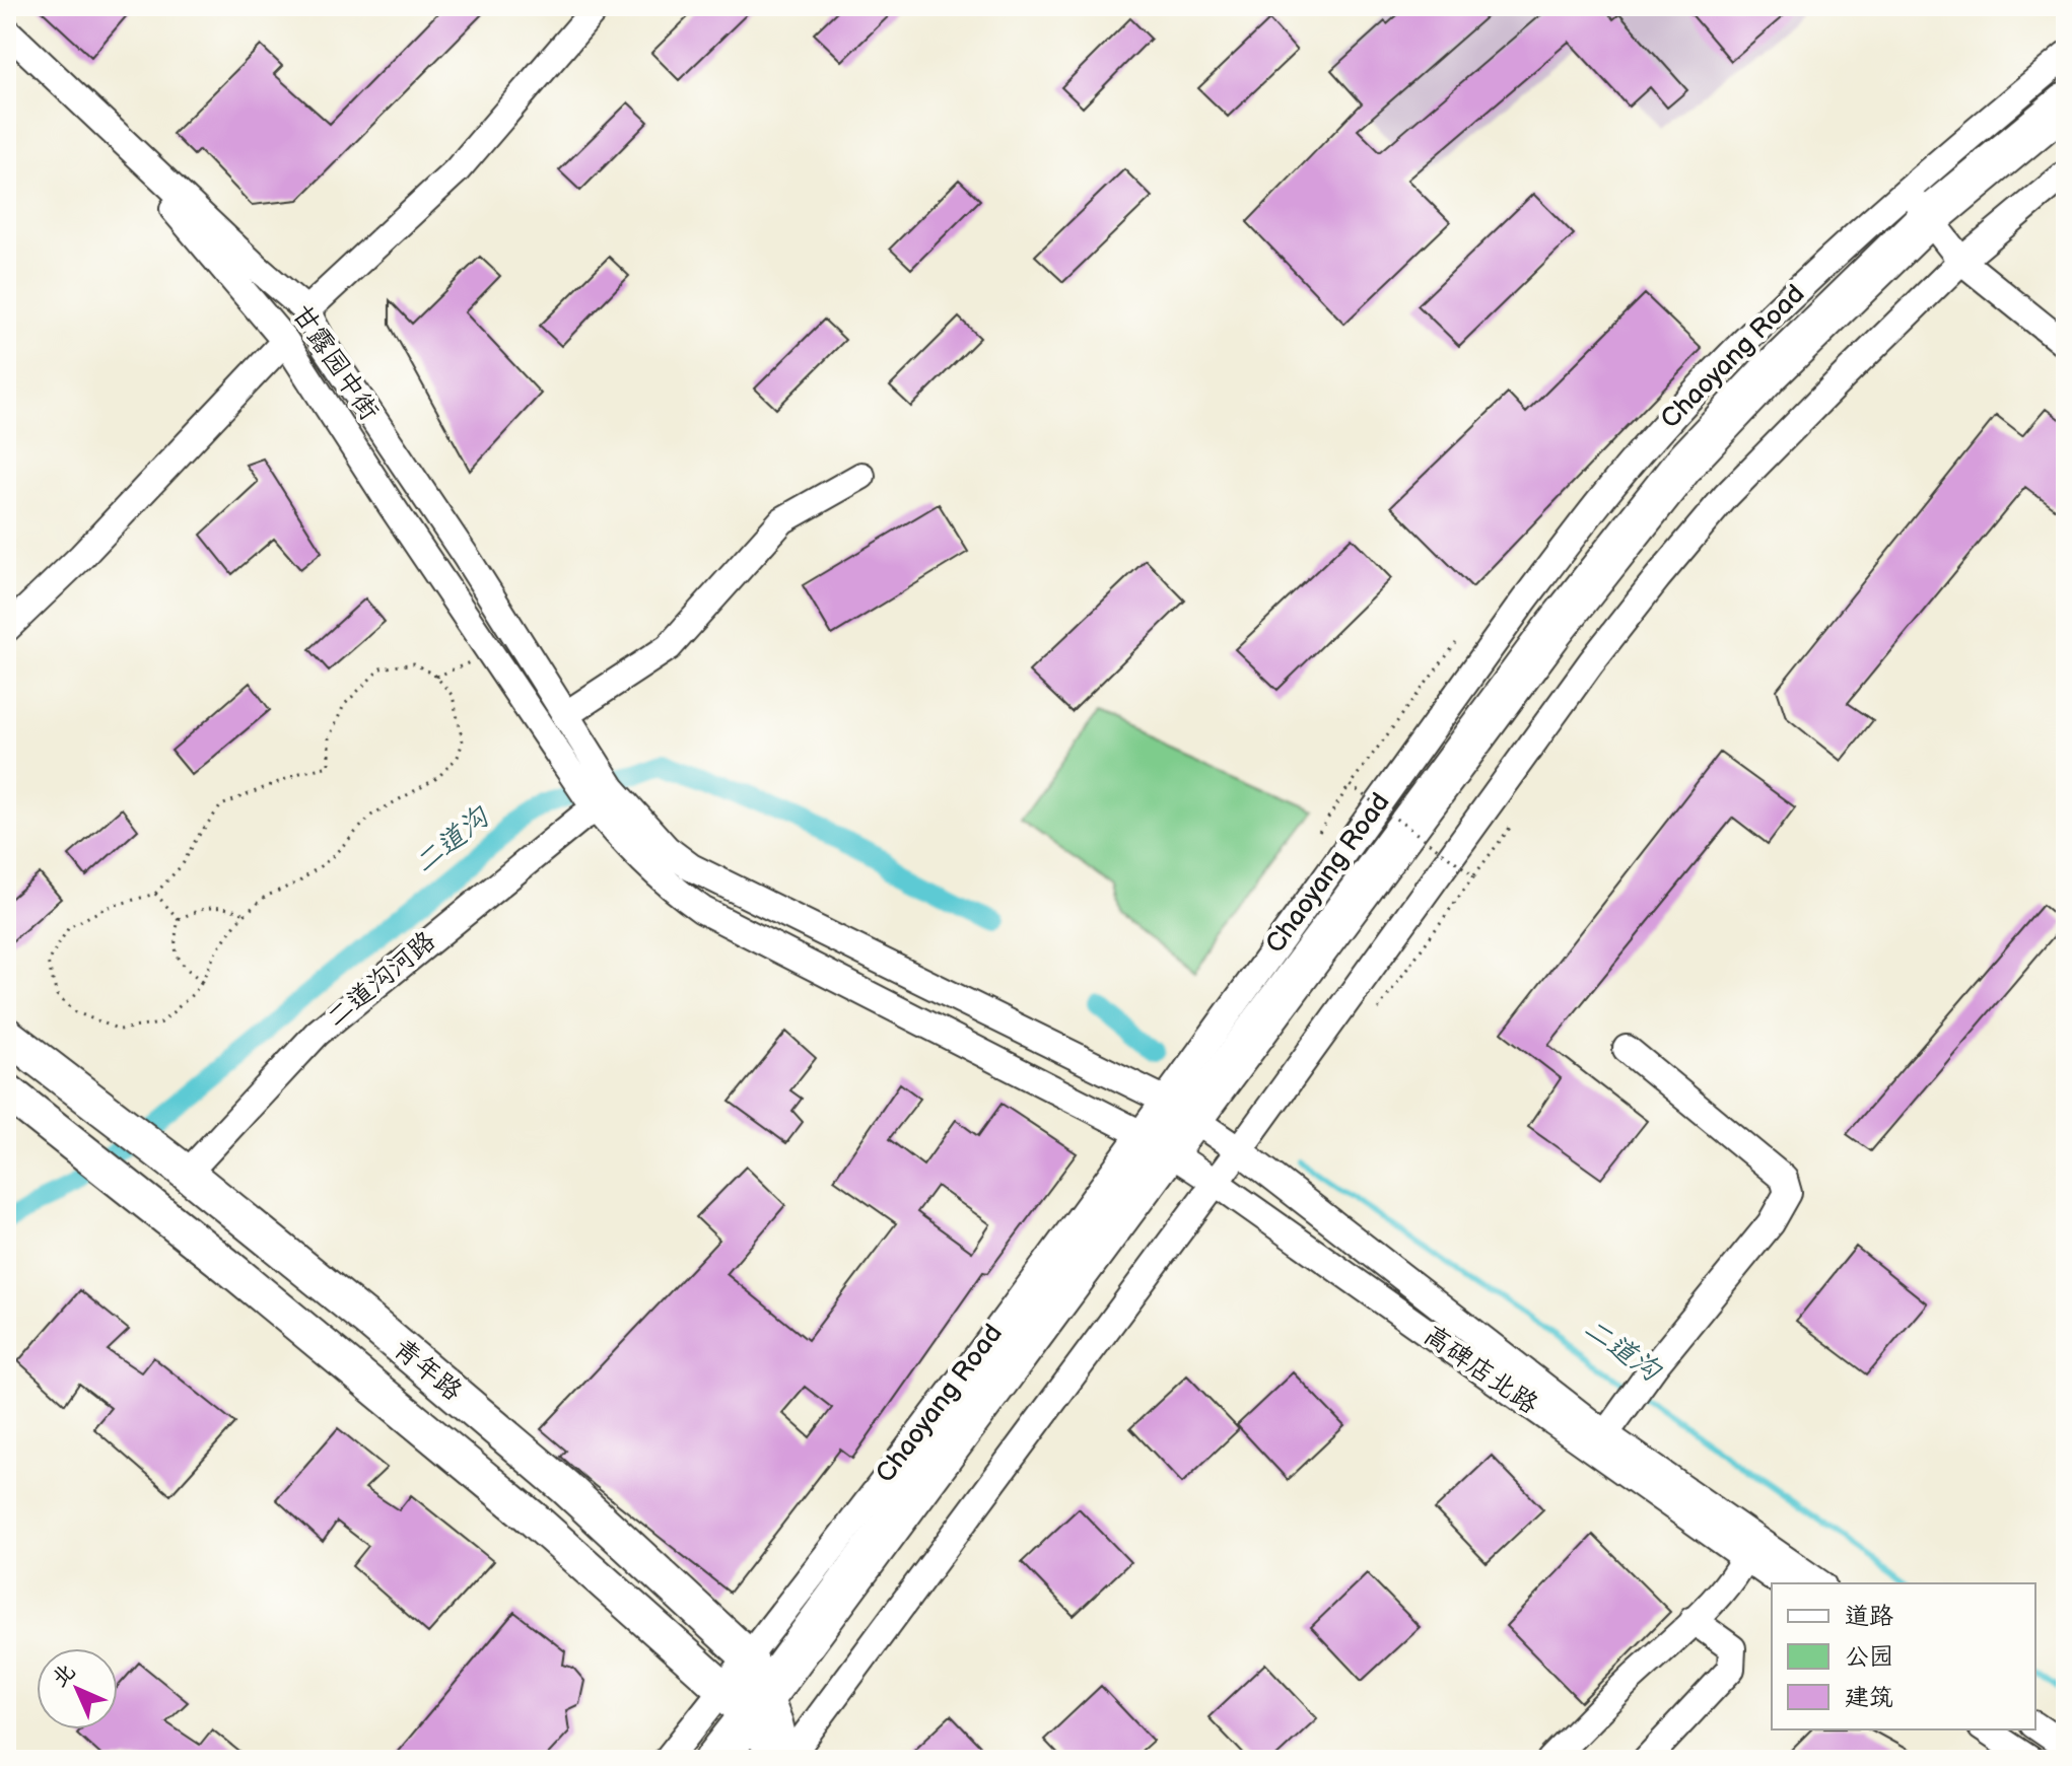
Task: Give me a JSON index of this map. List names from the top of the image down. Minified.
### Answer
{"streets":{"highway":["Chaoyang Road"],"main road":["青年路"],"street":["甘露园中街","二道沟河路","高碑店北路"]},"crossings":[["Chaoyang Road","青年路"],["Chaoyang Road","高碑店北路"],["甘露园中街","二道沟河路"],["甘露园中街","高碑店北路"],["二道沟河路","青年路"],["二道沟河路","高碑店北路"]],"water":["二道沟"],"legend":["道路","公园","建筑"],"north":"top left"}
